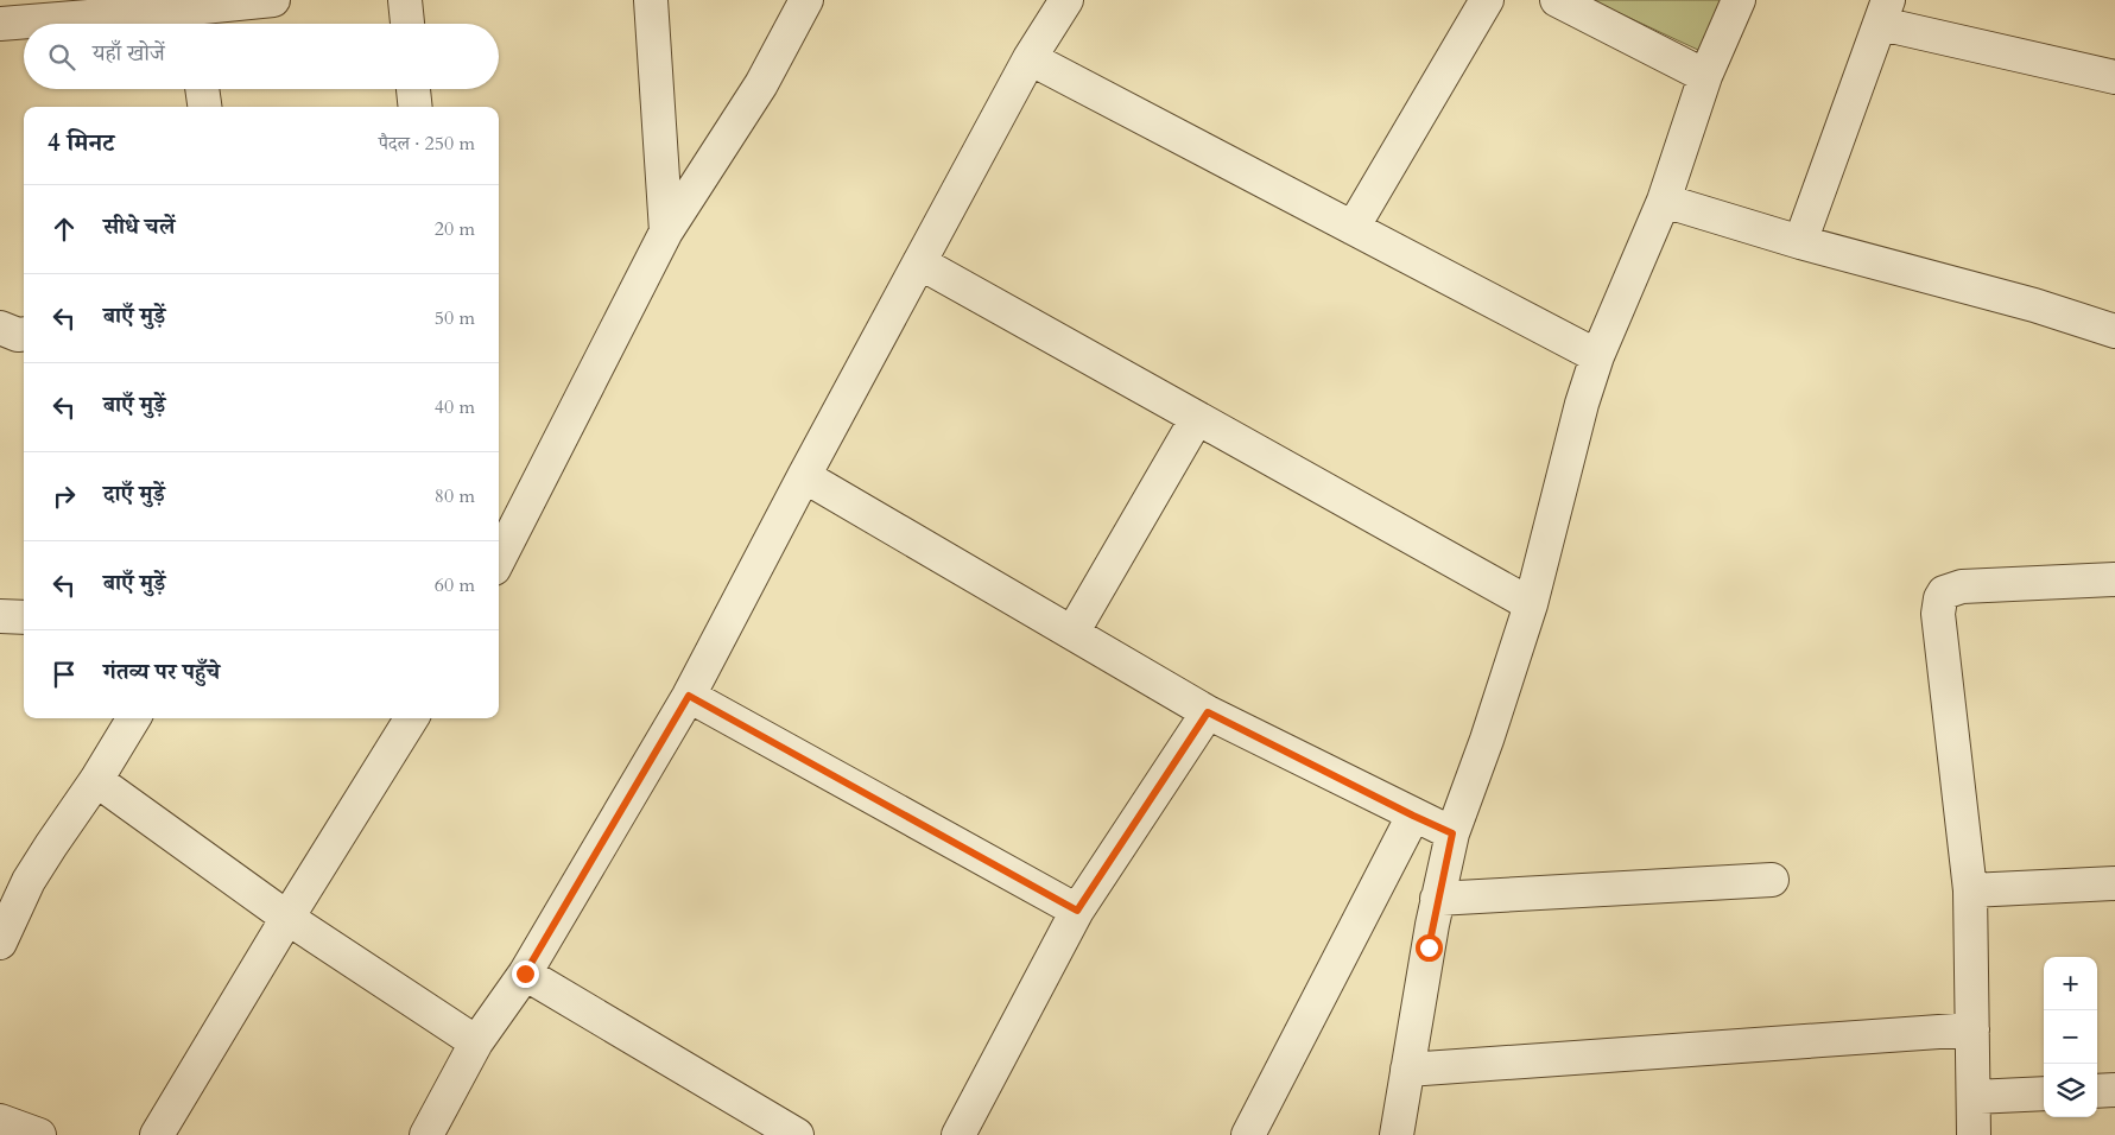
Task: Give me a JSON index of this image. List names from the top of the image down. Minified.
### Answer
{"page":{"search":"यहाँ खोजें","heading":["4 मिनट","पैदल · 250 m"],"list":[["सीधे चलें","20 m"],["बाएँ मुड़ें","50 m"],["बाएँ मुड़ें","40 m"],["दाएँ मुड़ें","80 m"],["बाएँ मुड़ें","60 m"],"गंतव्य पर पहुँचे"],"map_buttons":["+","−"]}}
